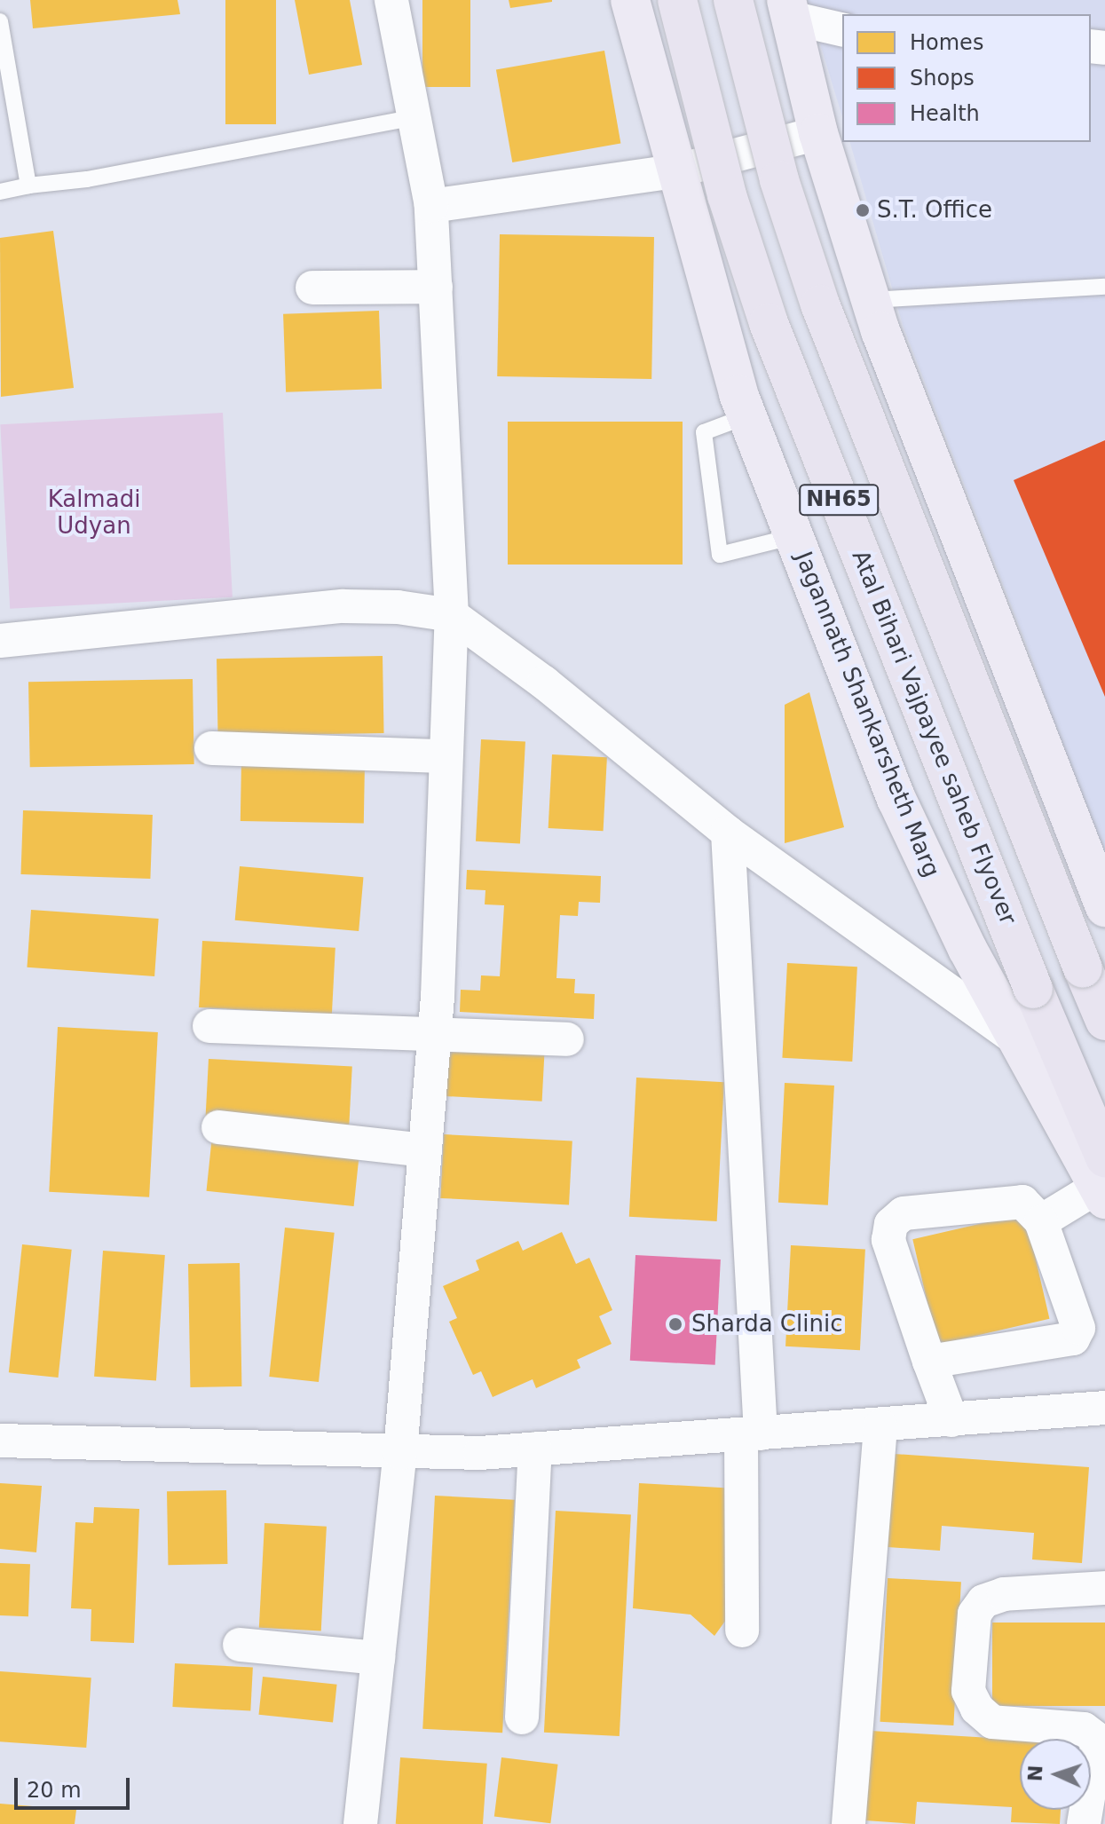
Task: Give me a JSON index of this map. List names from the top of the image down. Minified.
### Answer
{"streets":{"highway":["NH65","Atal Bihari Vajpayee saheb Flyover"],"main road":["Jagannath Shankarsheth Marg"]},"crossings":[["Jagannath Shankarsheth Marg","Atal Bihari Vajpayee saheb Flyover"]],"parks":["Kalmadi Udyan"],"places":["S.T. Office","Sharda Clinic"],"legend":["Homes","Shops","Health"],"scale_bar":"20 m","north":"left"}
